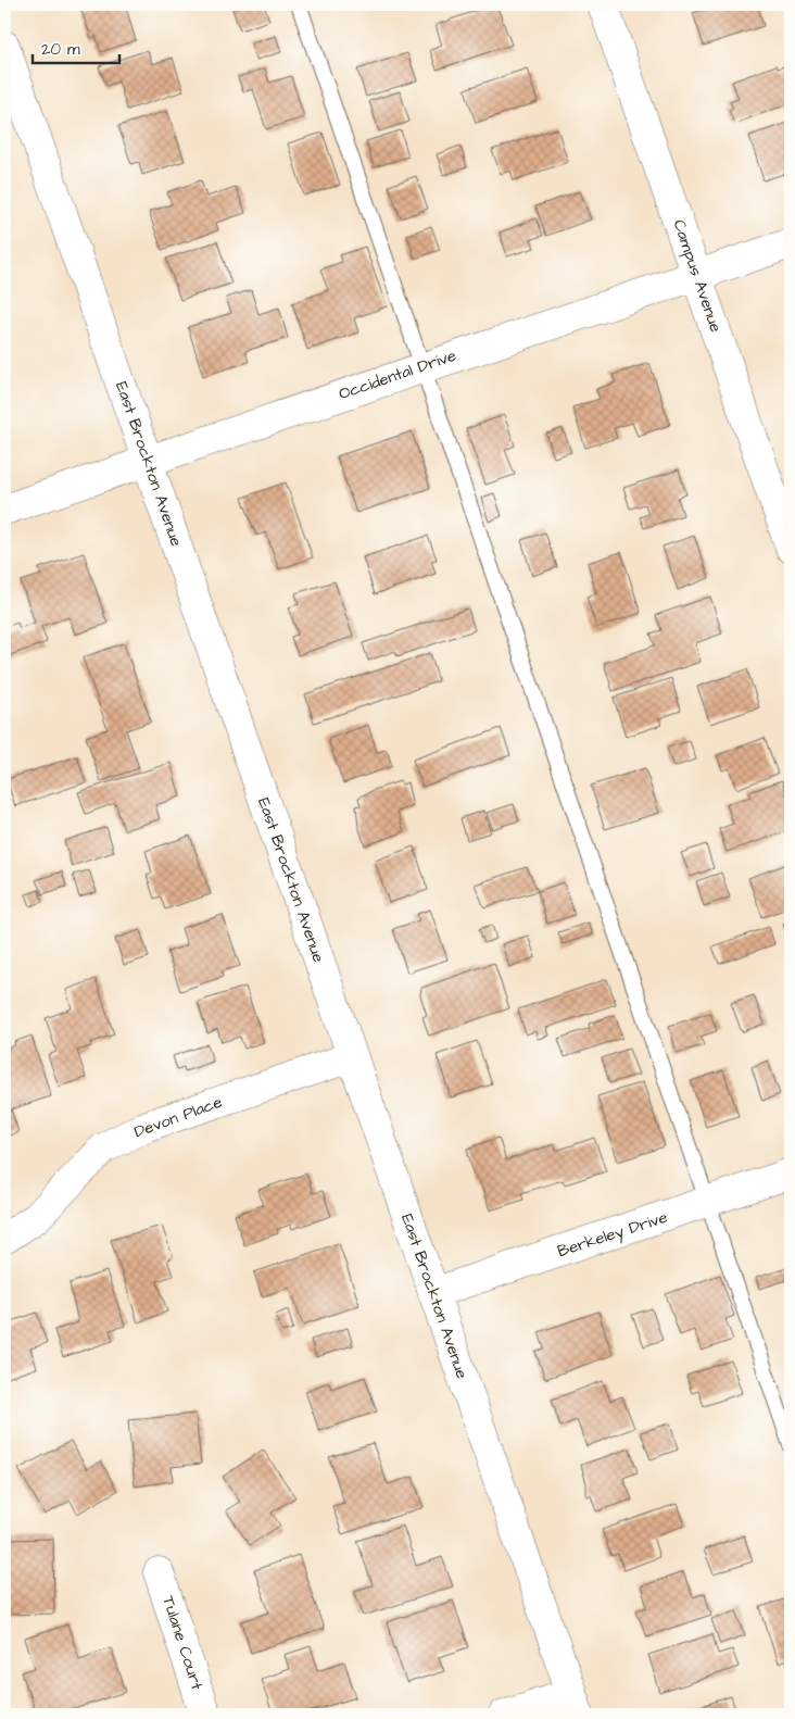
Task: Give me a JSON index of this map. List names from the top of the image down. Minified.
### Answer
{"streets":{"street":["Campus Avenue","Occidental Drive","East Brockton Avenue","Devon Place","Berkeley Drive","Tulane Court"]},"crossings":[["Campus Avenue","Occidental Drive"],["Occidental Drive","East Brockton Avenue"],["East Brockton Avenue","Devon Place"],["East Brockton Avenue","Berkeley Drive"]],"scale_bar":"20 m"}
